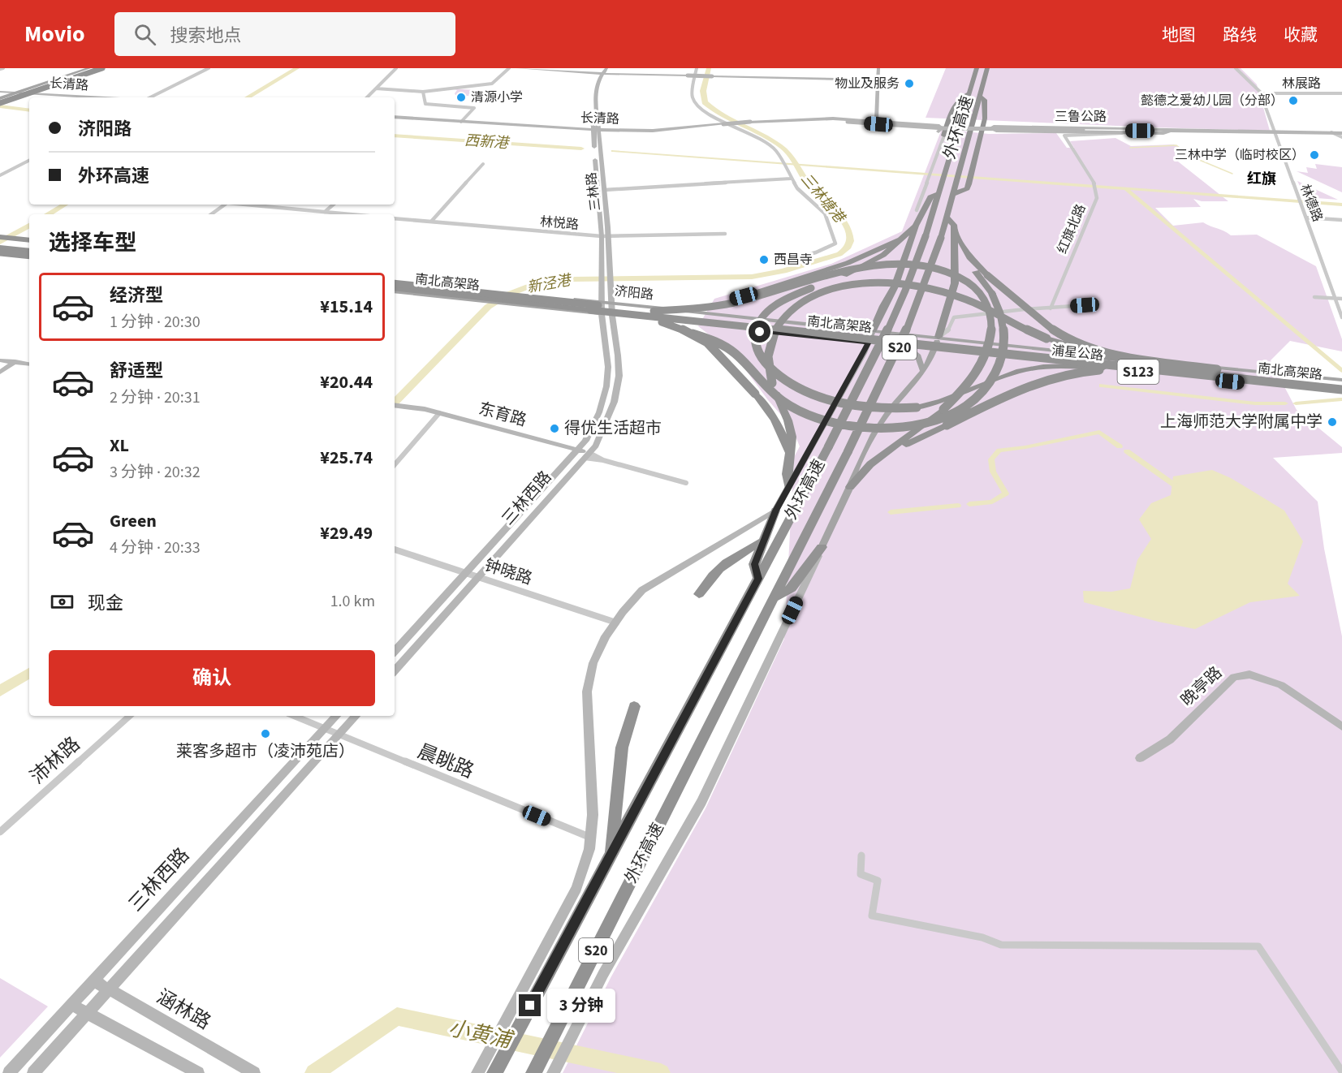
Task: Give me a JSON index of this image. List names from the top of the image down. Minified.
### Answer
{"streets":{"highway":["外环高速","南北高架路","S20"],"main road":["长清路","三鲁公路","三林路","济阳路","浦星公路","S123","东育路","三林西路","晚亭路","涵林路"],"street":["林展路","林德路","林悦路","红旗北路","钟晓路","沛林路","晨眺路"]},"crossings":[["林展路","林德路"],["长清路","三鲁公路"],["长清路","三林路"],["三鲁公路","林德路"],["三鲁公路","红旗北路"],["三林路","林悦路"],["三林路","济阳路"],["三林路","三林西路"],["南北高架路","浦星公路"],["济阳路","浦星公路"],["济阳路","三林西路"],["东育路","三林西路"],["三林西路","钟晓路"],["三林西路","晨眺路"],["三林西路","涵林路"]],"districts":["红旗"],"water":["西新港","三林塘港","新泾港","小黄浦"],"places":["物业及服务","清源小学","懿德之爱幼儿园（分部）","三林中学（临时校区）","西昌寺","上海师范大学附属中学","得优生活超市","莱客多超市（凌沛苑店）"],"page":{"header":"Movio","search":"搜索地点","nav":["地图","路线","收藏"],"banner":["济阳路","外环高速"],"heading":"选择车型","list":[{"name":"经济型","note":"1 分钟 · 20:30","value":"¥15.14"},{"name":"舒适型","note":"2 分钟 · 20:31","value":"¥20.44"},{"name":"XL","note":"3 分钟 · 20:32","value":"¥25.74"},{"name":"Green","note":"4 分钟 · 20:33","value":"¥29.49"}],"pay":["现金","1.0 km"],"buttons":"确认","bubble":"3 分钟"}}
